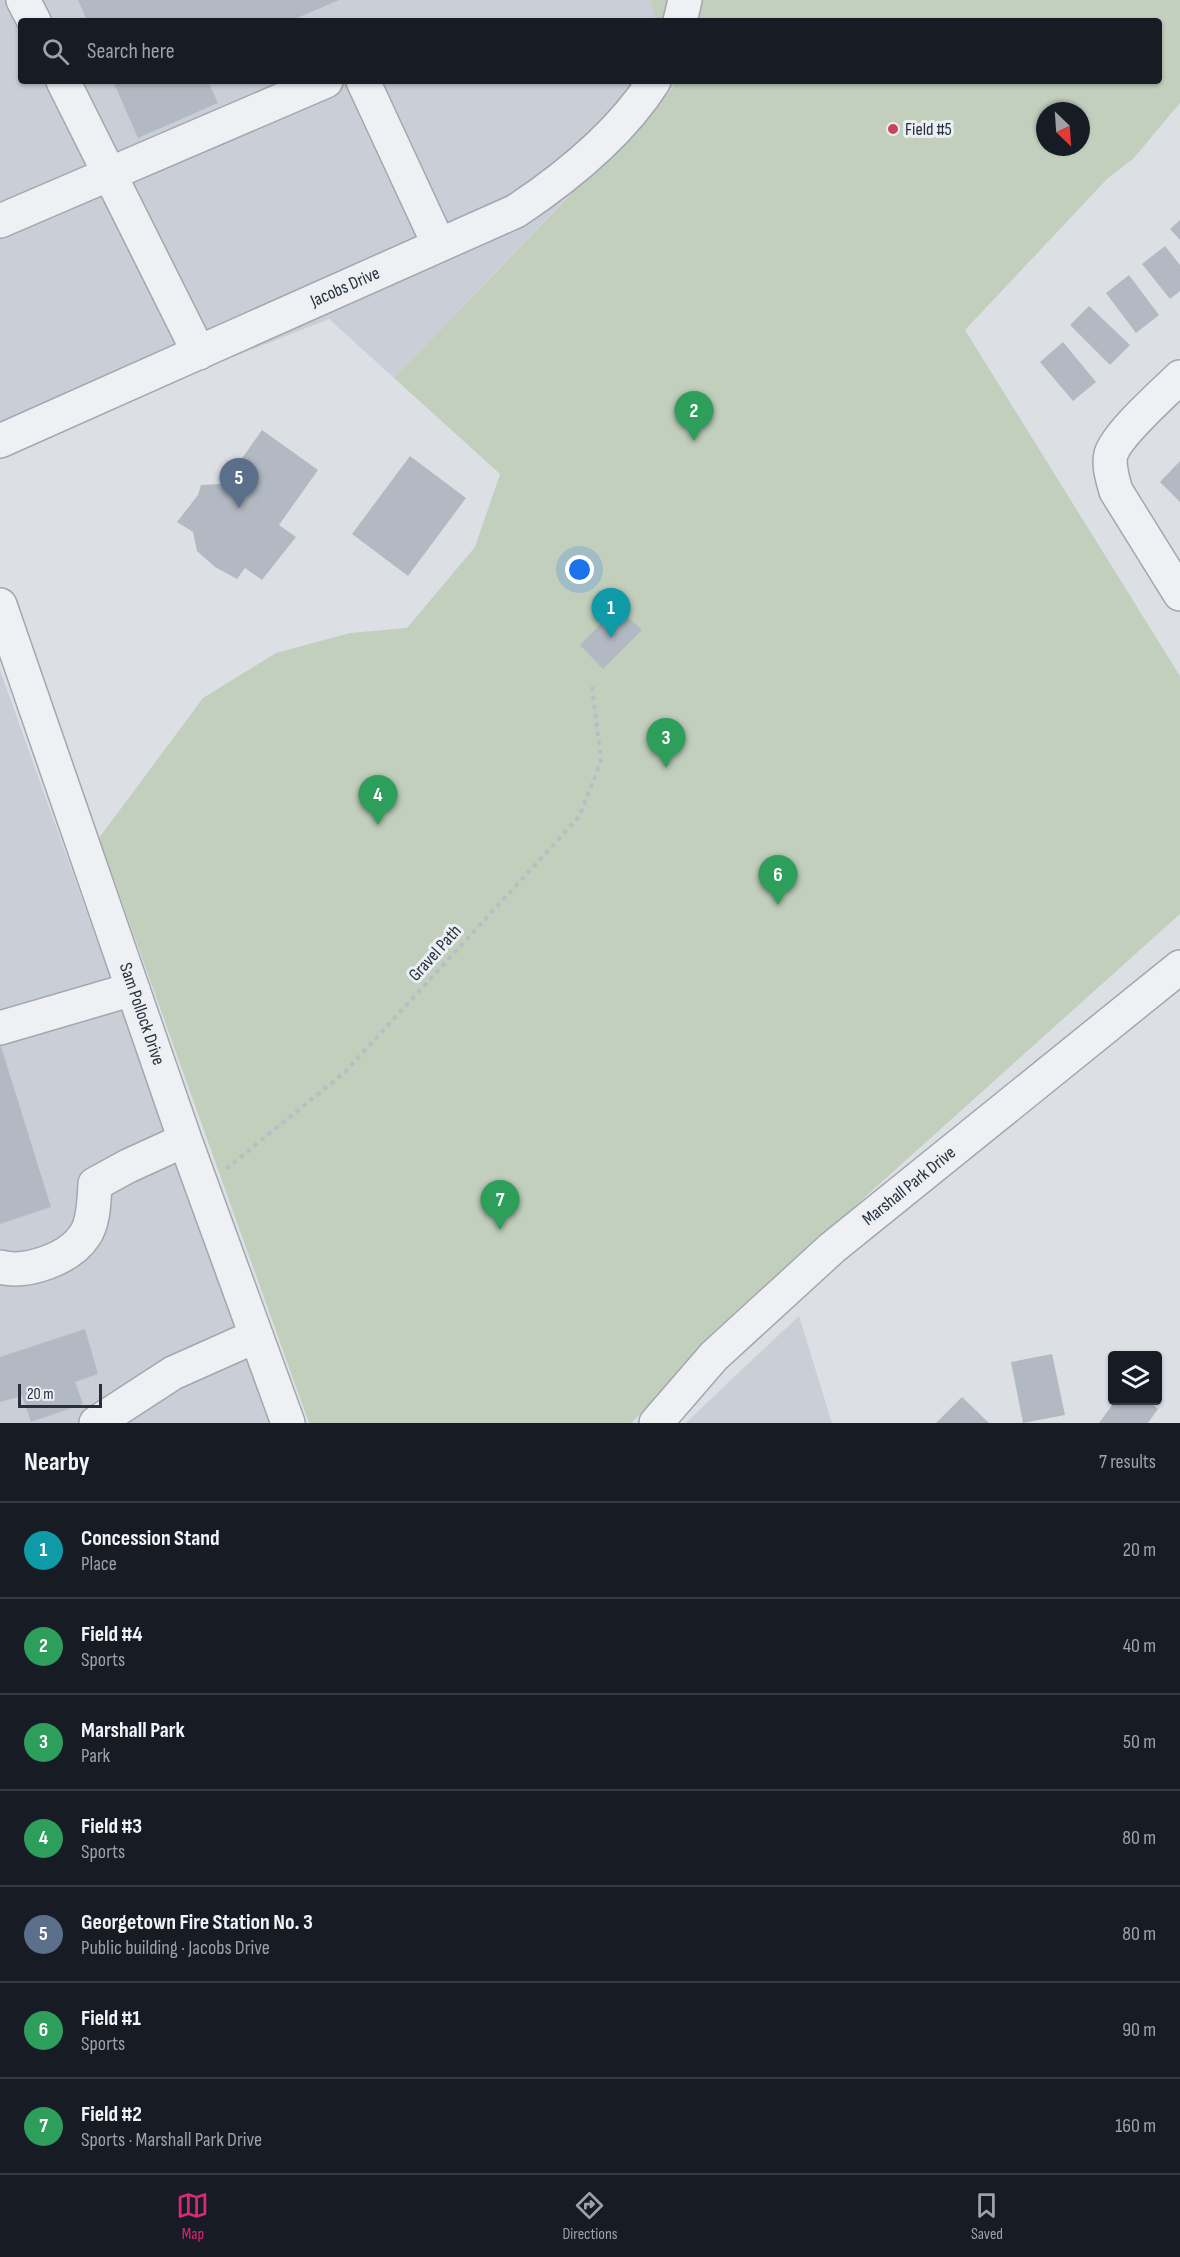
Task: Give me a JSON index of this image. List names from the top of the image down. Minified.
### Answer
{"streets":{"street":["Jacobs Drive","Sam Pollock Drive","Marshall Park Drive"],"path":["Gravel Path"]},"crossings":[["Gravel Path","Sam Pollock Drive"]],"places":["Field #5"],"scale_bar":"20 m","north":"bottom right","page":{"search":"Search here","pins":["2","5","1","3","4","6","7"],"scale":"20 m","heading":["Nearby","7 results"],"list":[{"mark":"1","name":"Concession Stand","note":"Place","value":"20 m"},{"mark":"2","name":"Field #4","note":"Sports","value":"40 m"},{"mark":"3","name":"Marshall Park","note":"Park","value":"50 m"},{"mark":"4","name":"Field #3","note":"Sports","value":"80 m"},{"mark":"5","name":"Georgetown Fire Station No. 3","note":"Public building · Jacobs Drive","value":"80 m"},{"mark":"6","name":"Field #1","note":"Sports","value":"90 m"},{"mark":"7","name":"Field #2","note":"Sports · Marshall Park Drive","value":"160 m"}],"nav":["Map","Directions","Saved"]}}
